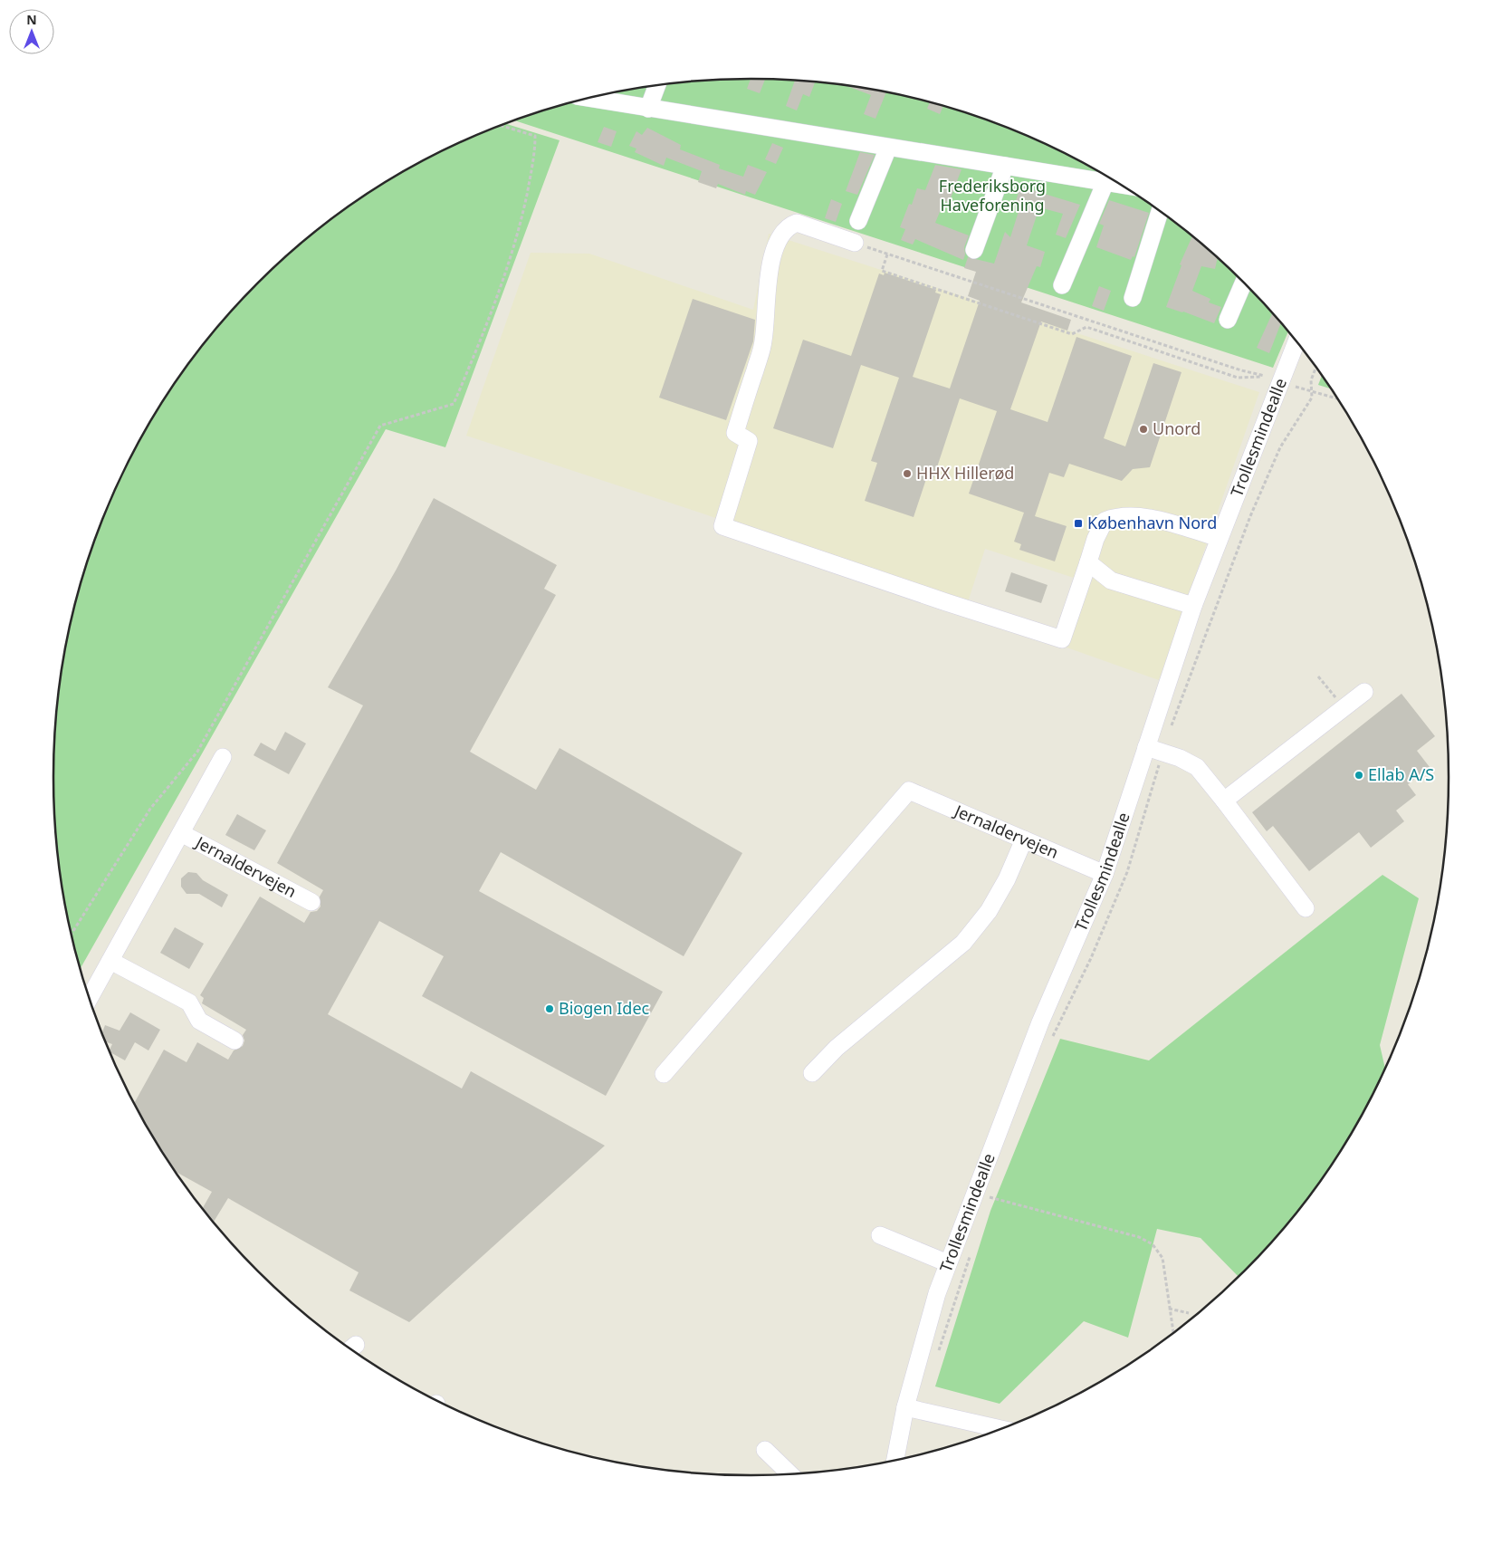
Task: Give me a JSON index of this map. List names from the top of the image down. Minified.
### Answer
{"streets":{"street":["Trollesmindealle","Jernaldervejen"]},"crossings":[["Trollesmindealle","Jernaldervejen"]],"parks":["Frederiksborg Haveforening"],"places":{"other":["Unord","HHX Hillerød","Ellab A/S","Biogen Idec"],"transit":["København Nord"]},"north":"top"}
